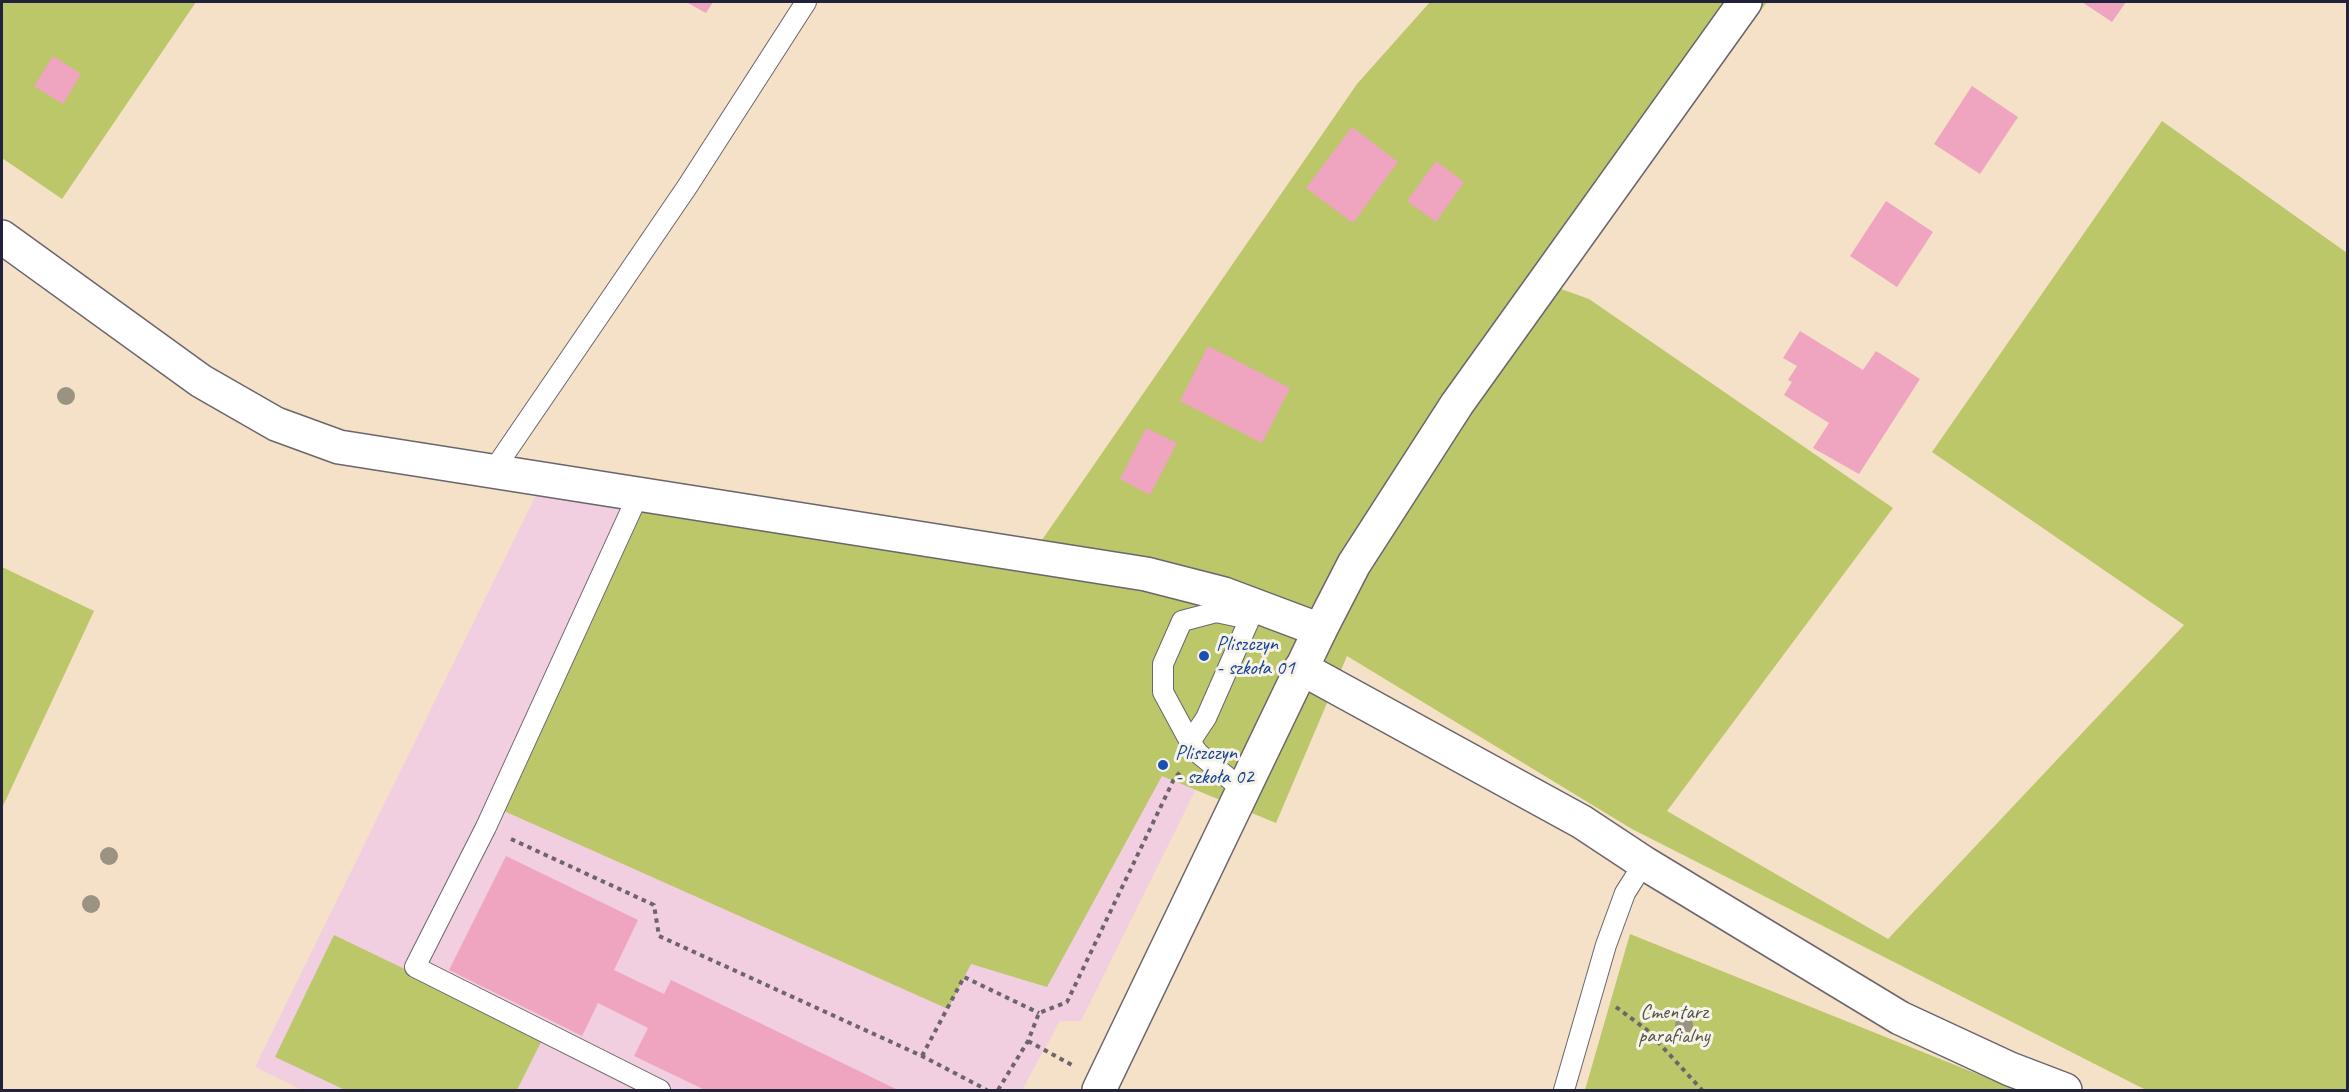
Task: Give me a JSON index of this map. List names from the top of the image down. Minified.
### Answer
{"parks":["Cmentarz parafialny"],"places":["Pliszczyn - szkoła 01","Pliszczyn - szkoła 02"]}
